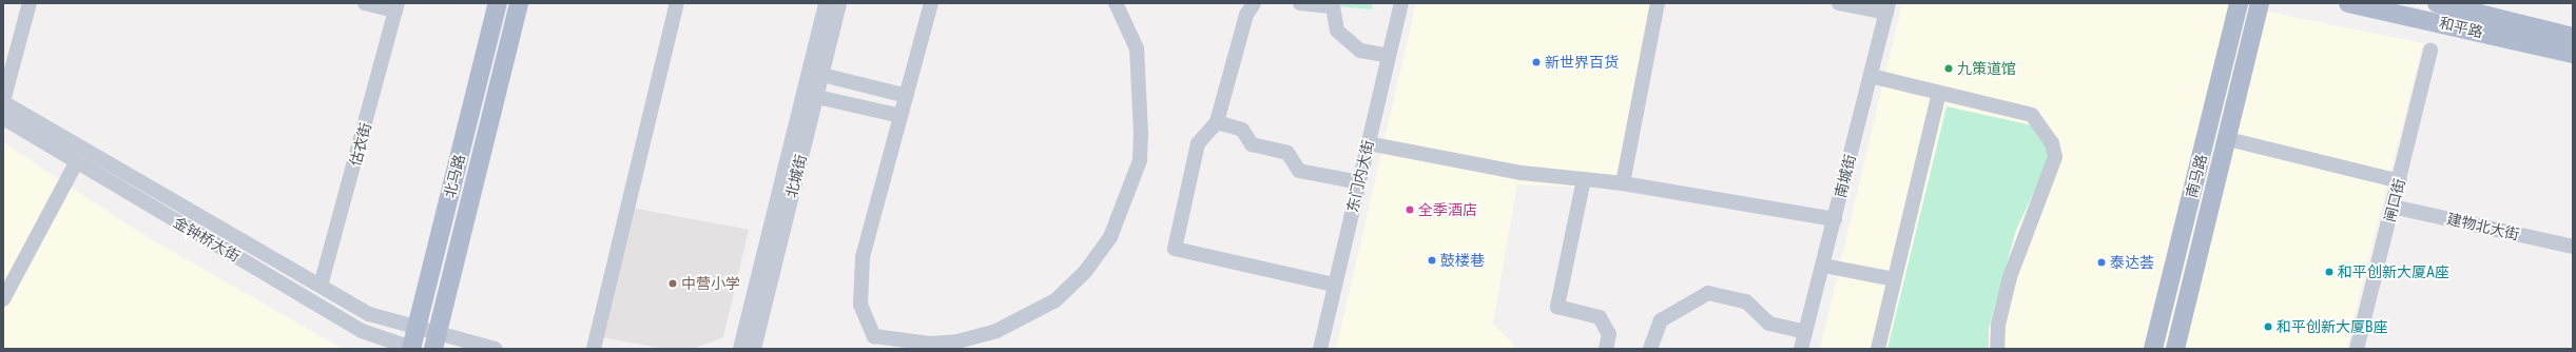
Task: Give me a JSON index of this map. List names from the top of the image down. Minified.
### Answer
{"streets":{"main road":["和平路","北马路","南马路"],"street":["估衣街","北城街","东门内大街","南城街","闸口街","建物北大街","金钟桥大街"]},"crossings":[["估衣街","金钟桥大街"],["北马路","金钟桥大街"],["闸口街","建物北大街"]],"places":["新世界百货","九策道馆","全季酒店","鼓楼巷","泰达荟","和平创新大厦A座","中营小学","和平创新大厦B座"]}
